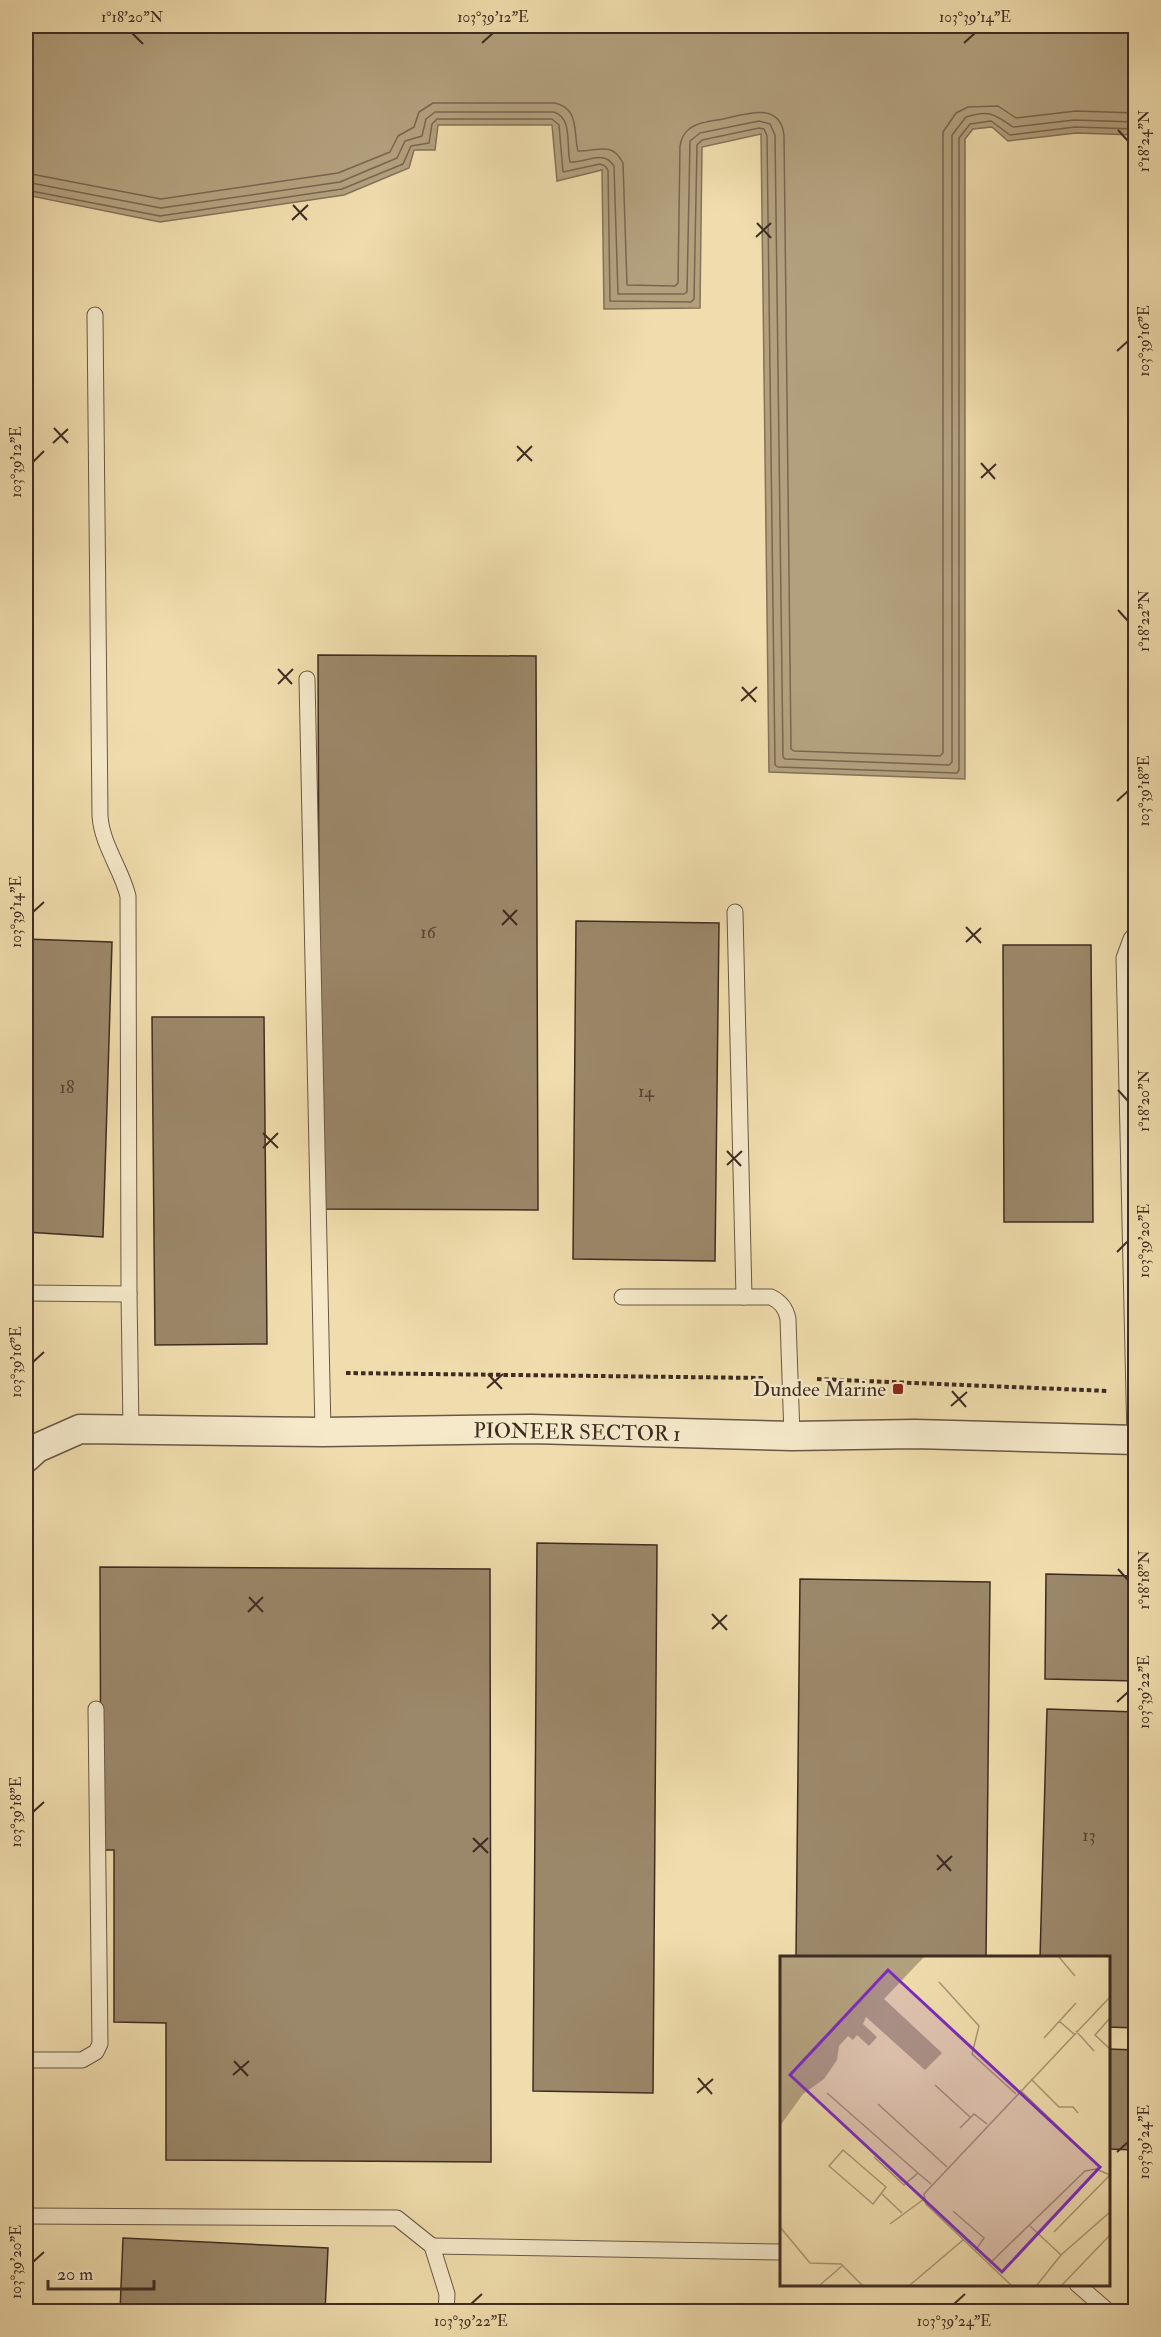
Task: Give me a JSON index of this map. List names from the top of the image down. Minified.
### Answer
{"streets":{"street":["PIONEER SECTOR 1"]},"places":{"transit":["Dundee Marine"]},"house_numbers":["16","18","14","13"],"scale_bar":"20 m","coordinates":["1°18'20\"N","103°39'12\"E","103°39'14\"E","1°18'24\"N","103°39'16\"E","1°18'22\"N","103°39'18\"E","103°39'20\"E","1°18'18\"N","103°39'22\"E","103°39'24\"E"]}
